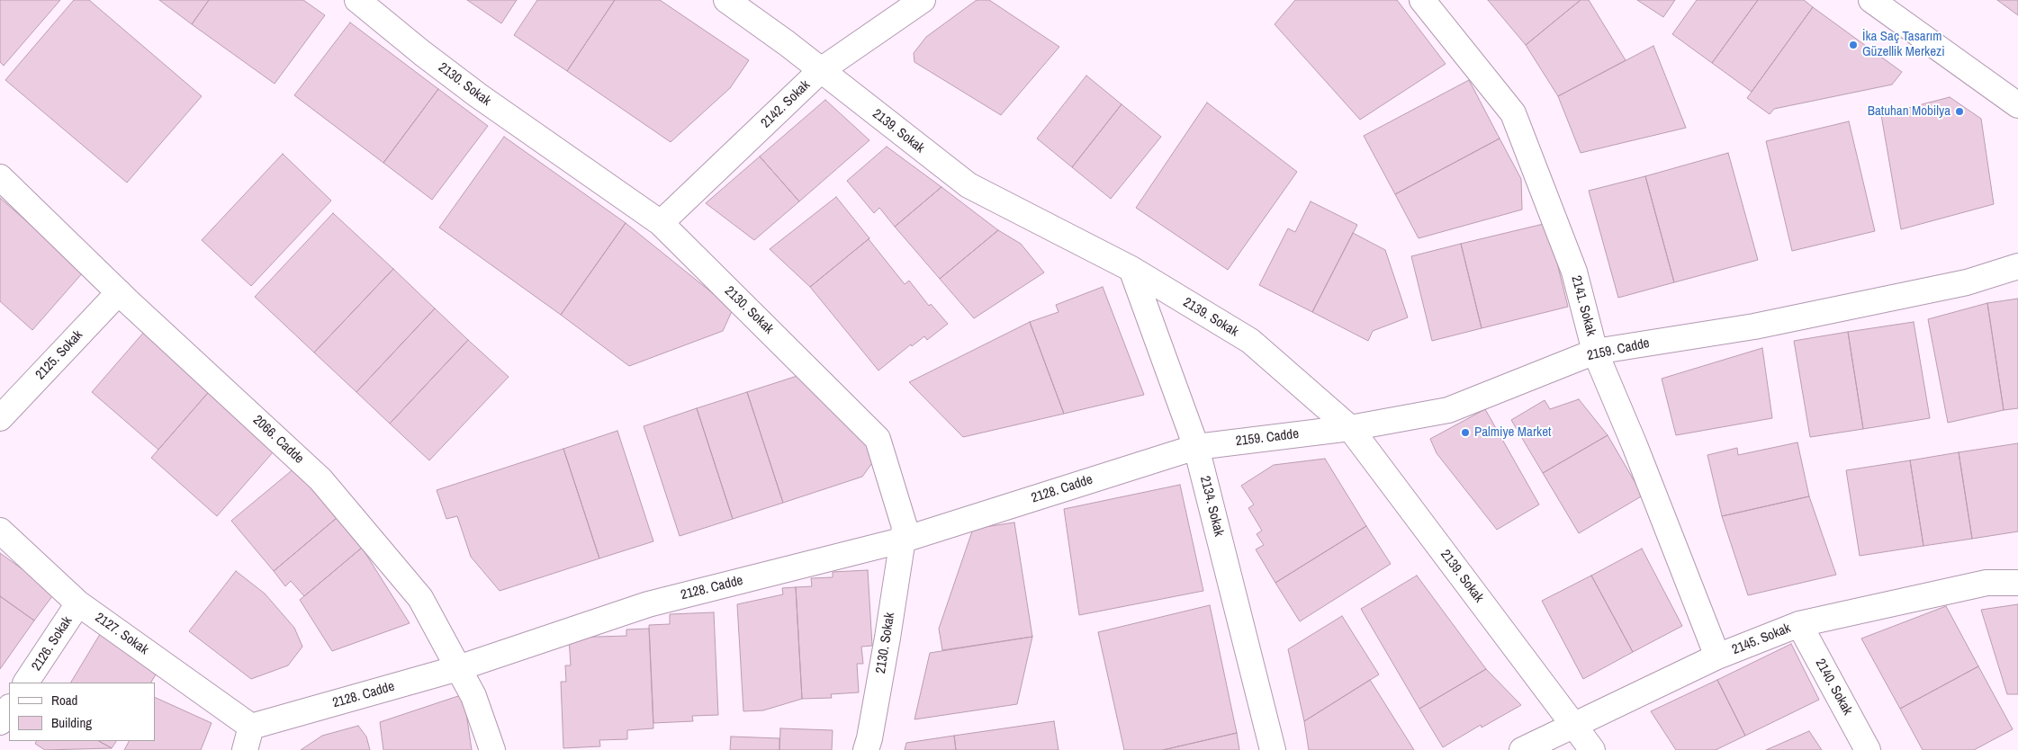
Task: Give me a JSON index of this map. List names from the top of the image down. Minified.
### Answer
{"streets":{"street":["2130. Sokak","2142. Sokak","2139. Sokak","2141. Sokak","2159. Cadde","2125. Sokak","2066. Cadde","2128. Cadde","2134. Sokak","2127. Sokak","2145. Sokak","2126. Sokak","2140. Sokak"]},"crossings":[["2130. Sokak","2142. Sokak"],["2130. Sokak","2128. Cadde"],["2142. Sokak","2139. Sokak"],["2139. Sokak","2159. Cadde"],["2139. Sokak","2134. Sokak"],["2139. Sokak","2145. Sokak"],["2141. Sokak","2159. Cadde"],["2141. Sokak","2145. Sokak"],["2159. Cadde","2128. Cadde"],["2159. Cadde","2134. Sokak"],["2125. Sokak","2066. Cadde"],["2066. Cadde","2128. Cadde"],["2128. Cadde","2134. Sokak"],["2128. Cadde","2127. Sokak"],["2127. Sokak","2126. Sokak"],["2145. Sokak","2140. Sokak"]],"places":["İka Saç Tasarım Güzellik Merkezi","Batuhan Mobilya","Palmiye Market"],"legend":["Road","Building"]}
